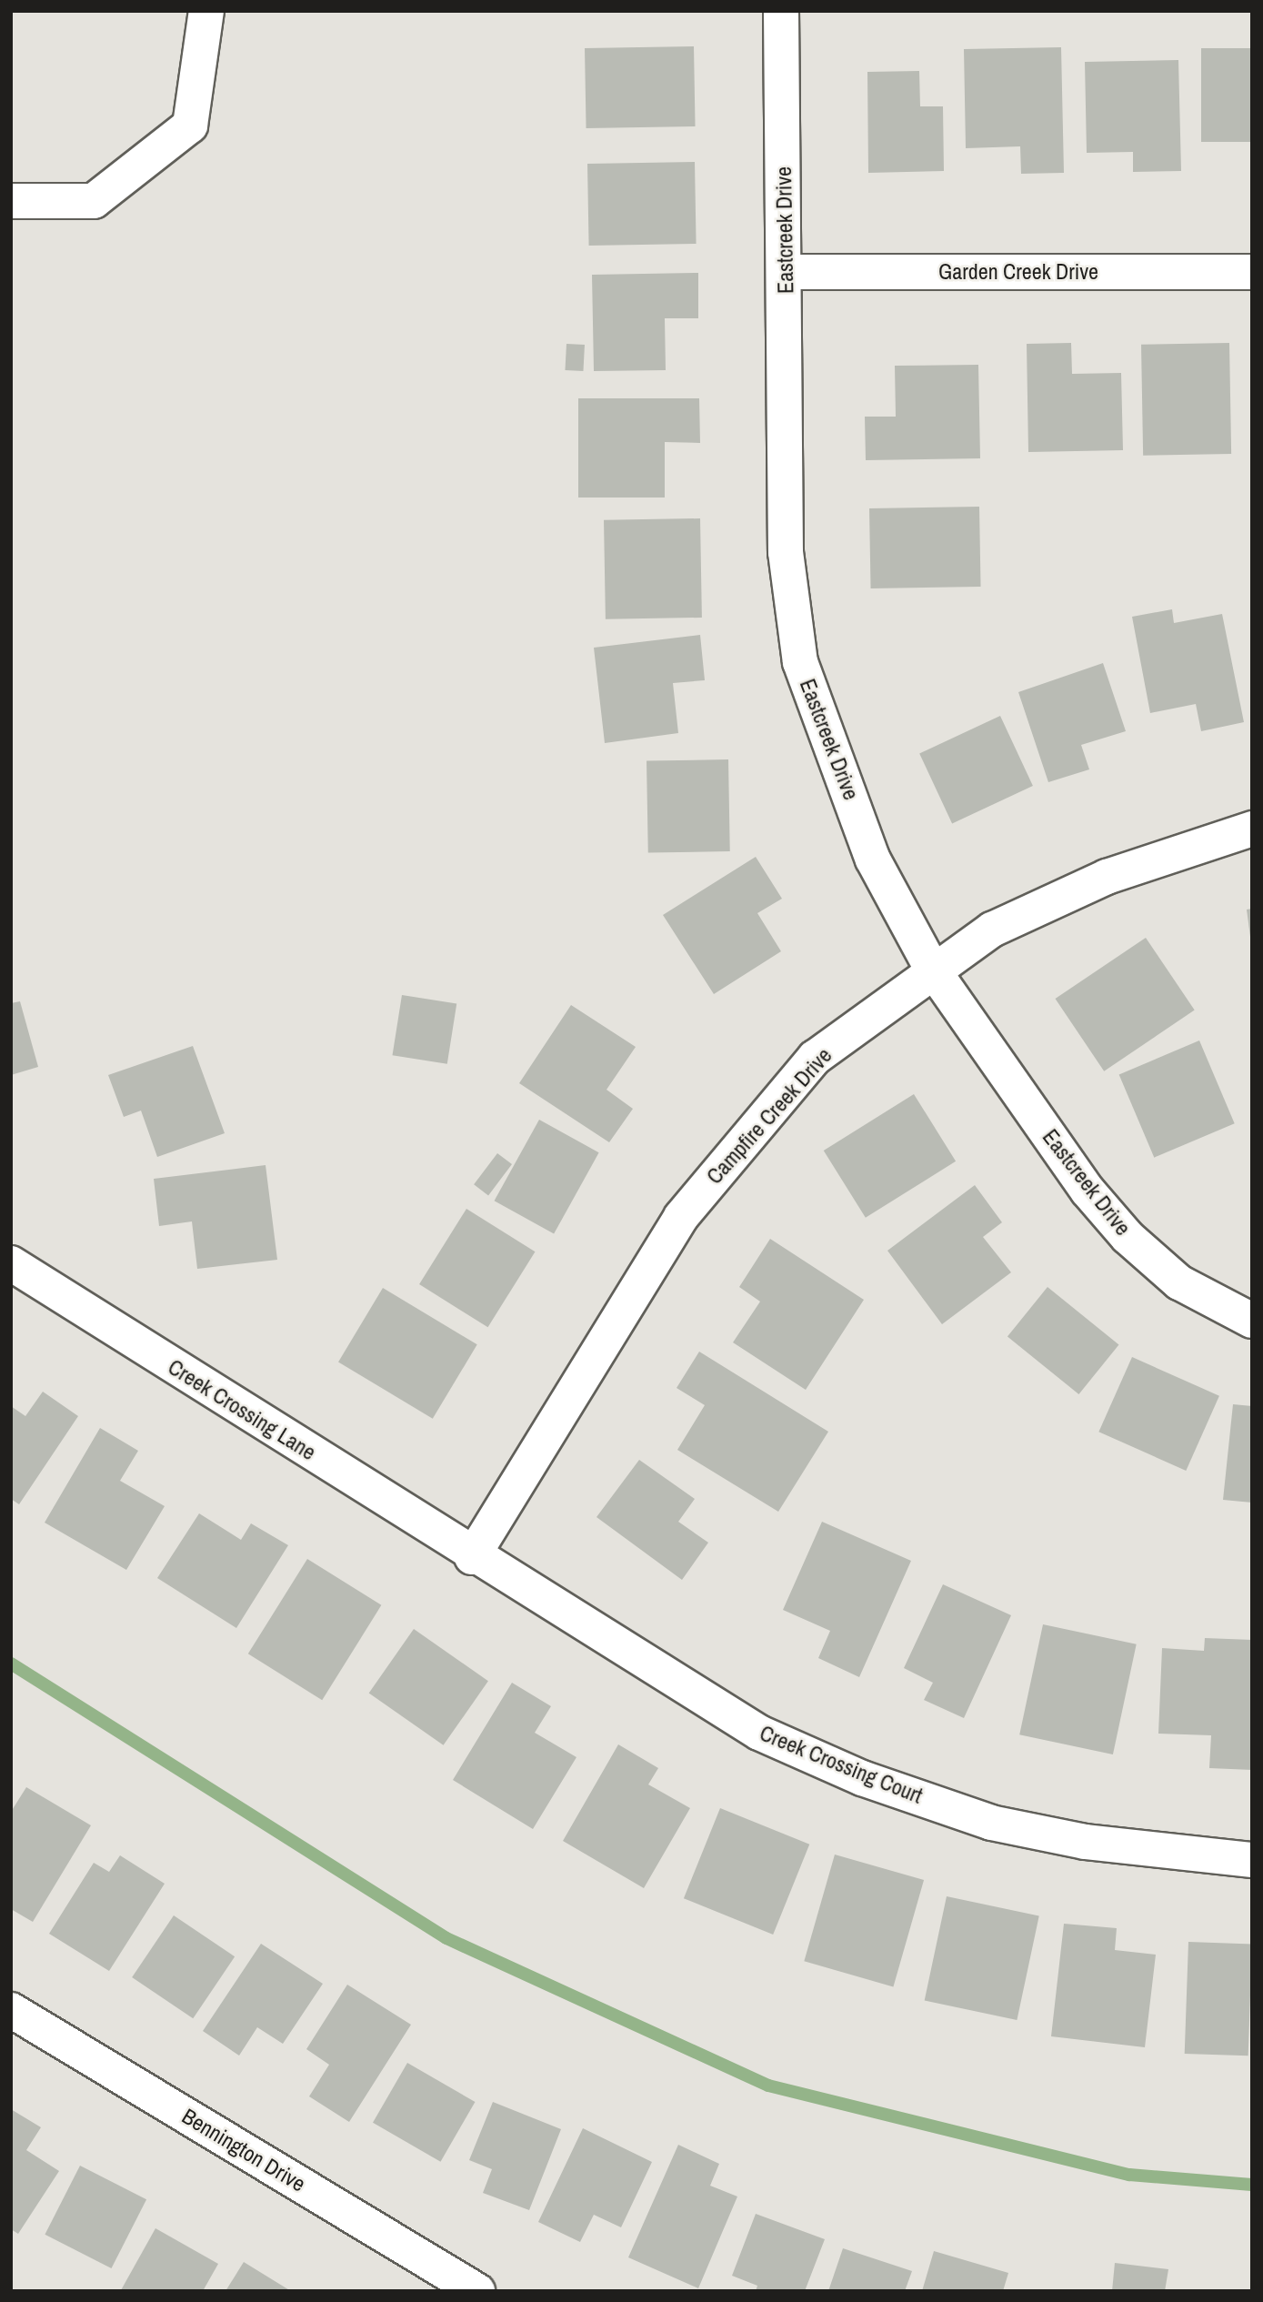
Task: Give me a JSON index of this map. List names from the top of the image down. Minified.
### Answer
{"streets":{"street":["Eastcreek Drive","Garden Creek Drive","Campfire Creek Drive","Creek Crossing Lane","Creek Crossing Court","Bennington Drive"]},"crossings":[["Eastcreek Drive","Garden Creek Drive"],["Eastcreek Drive","Campfire Creek Drive"],["Campfire Creek Drive","Creek Crossing Lane"],["Campfire Creek Drive","Creek Crossing Court"],["Creek Crossing Lane","Creek Crossing Court"]]}
